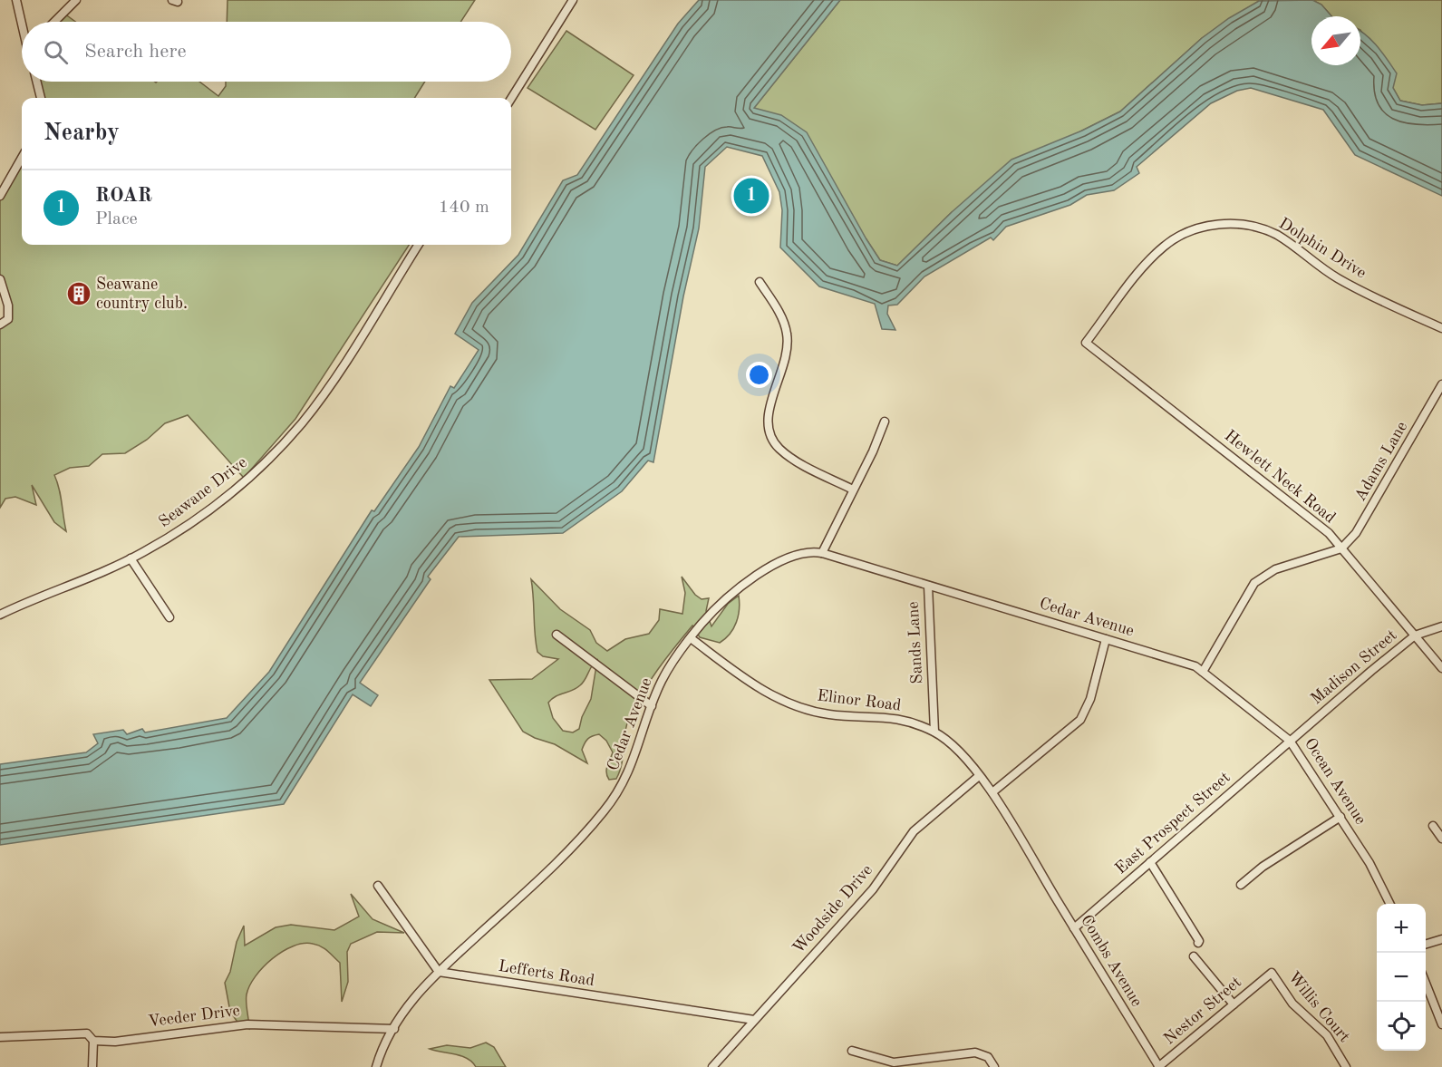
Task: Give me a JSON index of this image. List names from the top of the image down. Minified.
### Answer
{"streets":{"street":["Dolphin Drive","Adams Lane","Hewlett Neck Road","Seawane Drive","Cedar Avenue","Sands Lane","Madison Street","Elinor Road","Ocean Avenue","East Prospect Street","Woodside Drive","Combs Avenue","Lefferts Road","Willis Court","Nestor Street","Veeder Drive"]},"crossings":[["Dolphin Drive","Hewlett Neck Road"],["Adams Lane","Hewlett Neck Road"],["Hewlett Neck Road","Madison Street"],["Cedar Avenue","Sands Lane"],["Cedar Avenue","Elinor Road"],["Cedar Avenue","Ocean Avenue"],["Cedar Avenue","Lefferts Road"],["Cedar Avenue","Veeder Drive"],["Sands Lane","Elinor Road"],["Madison Street","Ocean Avenue"],["Madison Street","East Prospect Street"],["Elinor Road","Woodside Drive"],["Elinor Road","Combs Avenue"],["Ocean Avenue","East Prospect Street"],["East Prospect Street","Combs Avenue"],["Woodside Drive","Lefferts Road"],["Combs Avenue","Nestor Street"],["Willis Court","Nestor Street"]],"places":{"building":["Seawane country club."]},"north":"bottom left","page":{"search":"Search here","heading":"Nearby","list":[{"mark":"1","name":"ROAR","note":"Place","value":"140 m"}],"pins":"1","map_buttons":["+","−"]}}
